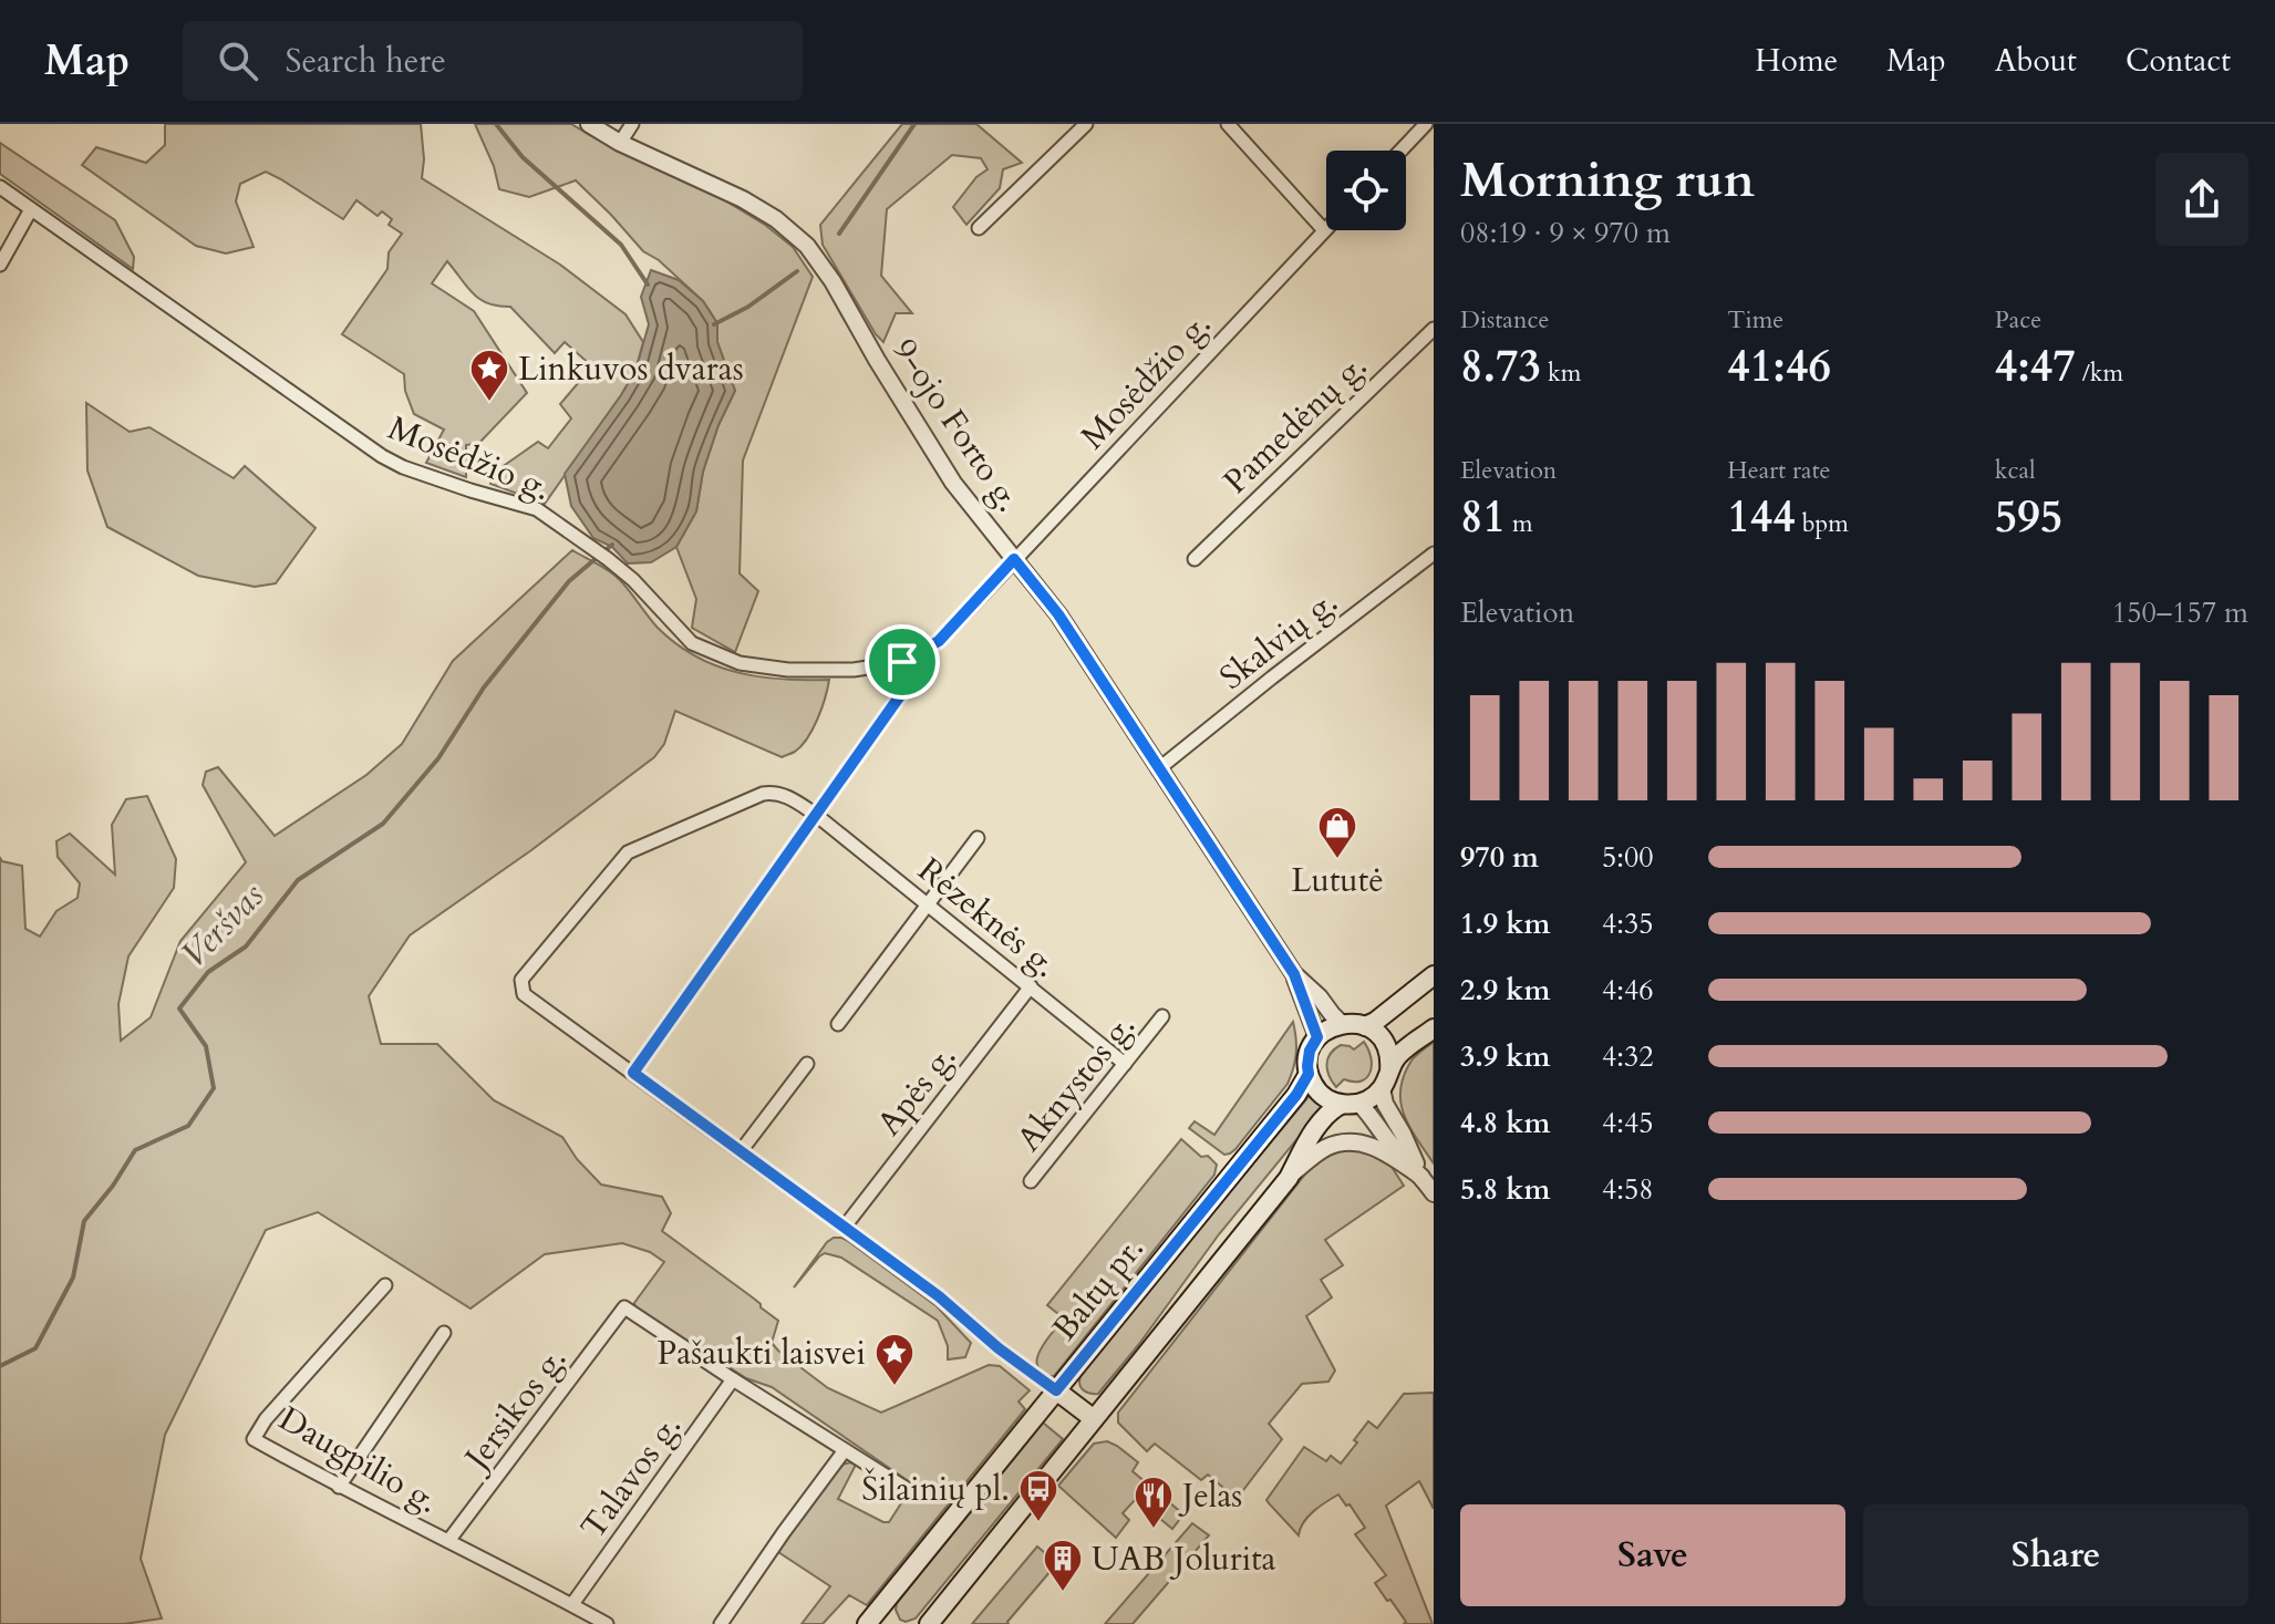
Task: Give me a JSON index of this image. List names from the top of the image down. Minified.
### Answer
{"streets":{"main road":["Baltų pr."],"street":["Mosėdžio g.","Pamedėnų g.","9-ojo Forto g.","Skalvių g.","Rėzeknės g.","Aknystos g.","Apės g.","Jersikos g.","Daugpilio g.","Talavos g."]},"crossings":[["Mosėdžio g.","9-ojo Forto g."],["9-ojo Forto g.","Skalvių g."],["9-ojo Forto g.","Baltų pr."],["Rėzeknės g.","Aknystos g."],["Rėzeknės g.","Apės g."],["Jersikos g.","Daugpilio g."],["Jersikos g.","Talavos g."],["Daugpilio g.","Talavos g."]],"water":["Veršvas"],"places":{"place":["Linkuvos dvaras","Pašaukti laisvei"],"shop":["Lututė"],"bus stop":["Šilainių pl."],"restaurant":["Jelas"],"building":["UAB Jolurita"]},"page":{"header":"Map","search":"Search here","nav":["Home","Map","About","Contact"],"heading":["Morning run","08:19 · 9 × 970 m"],"stats":[["Distance","8.73 km"],["Time","41:46"],["Pace","4:47 /km"],["Elevation","81 m"],["Heart rate","144 bpm"],["kcal","595"]],"chart":["Elevation","150–157 m"],"list":[{"name":"970 m","note":"5:00"},{"name":"1.9 km","note":"4:35"},{"name":"2.9 km","note":"4:46"},{"name":"3.9 km","note":"4:32"},{"name":"4.8 km","note":"4:45"},{"name":"5.8 km","note":"4:58"}],"buttons":["Save","Share"]}}
